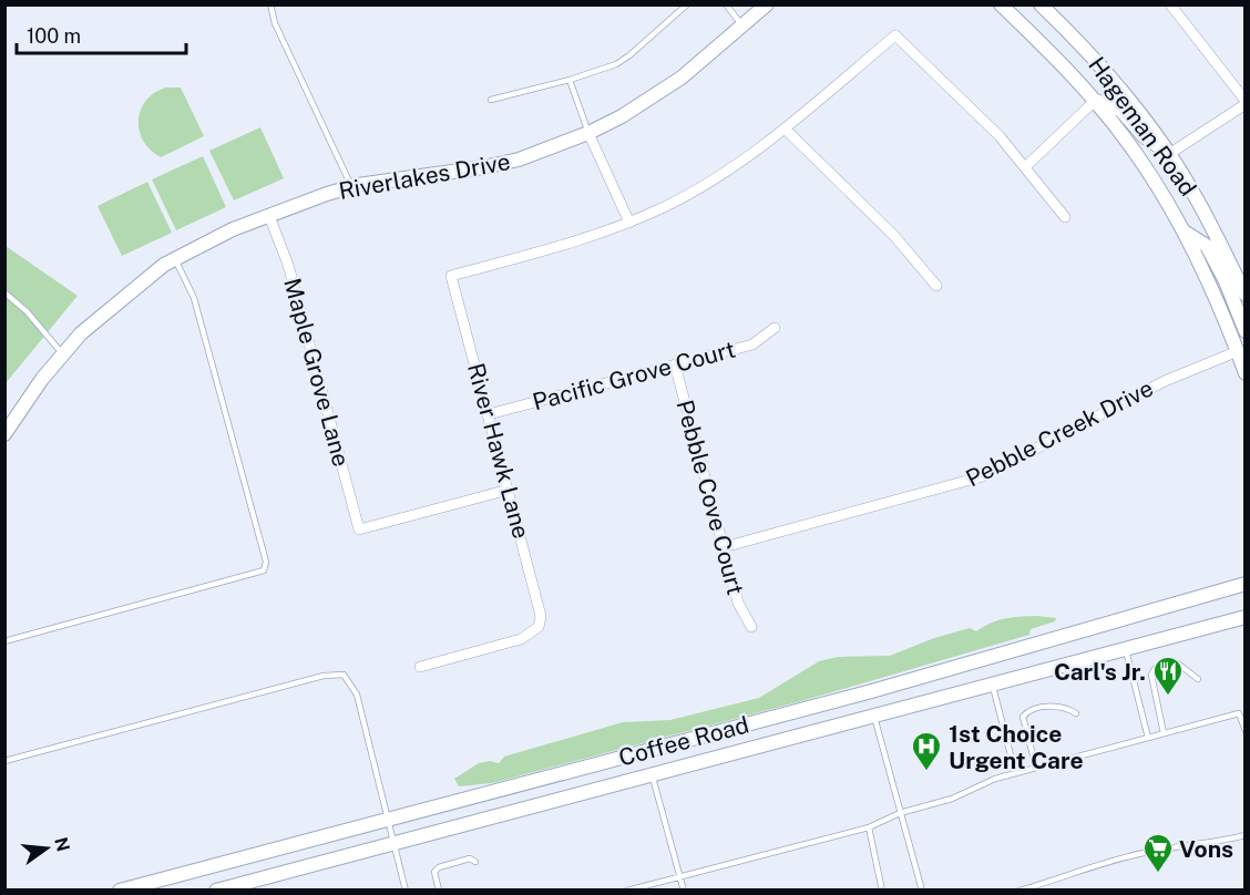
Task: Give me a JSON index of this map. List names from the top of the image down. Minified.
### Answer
{"streets":{"main road":["Hageman Road","Riverlakes Drive","Coffee Road"],"street":["Maple Grove Lane","Pacific Grove Court","Pebble Creek Drive","River Hawk Lane","Pebble Cove Court"]},"crossings":[["Hageman Road","Pebble Creek Drive"],["Riverlakes Drive","Maple Grove Lane"],["Maple Grove Lane","River Hawk Lane"],["Pacific Grove Court","River Hawk Lane"],["Pacific Grove Court","Pebble Cove Court"],["Pebble Creek Drive","Pebble Cove Court"]],"places":{"restaurant":["Carl's Jr."],"hospital":["1st Choice Urgent Care"],"supermarket":["Vons"]},"scale_bar":"100 m","north":"right"}
